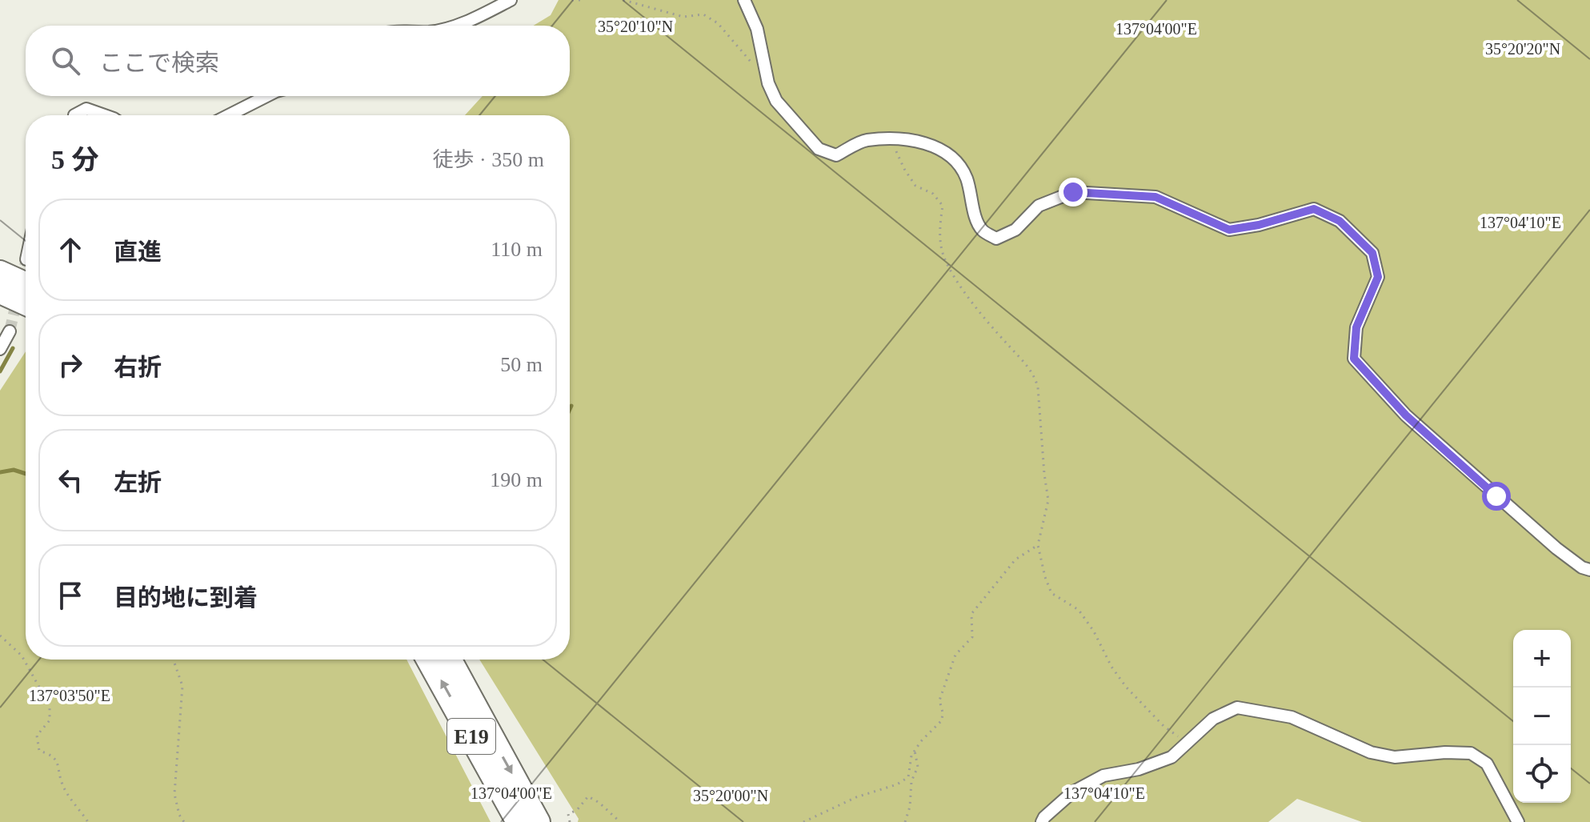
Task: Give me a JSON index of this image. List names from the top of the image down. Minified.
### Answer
{"streets":{"highway":["E19"]},"page":{"search":"ここで検索","heading":["5 分","徒歩 · 350 m"],"list":[["直進","110 m"],["右折","50 m"],["左折","190 m"],"目的地に到着"],"map_buttons":["+","−"]},"coordinates":["35°20'10\"N","137°04'00\"E","35°20'20\"N","137°04'10\"E","137°03'50\"E","35°20'00\"N"]}
